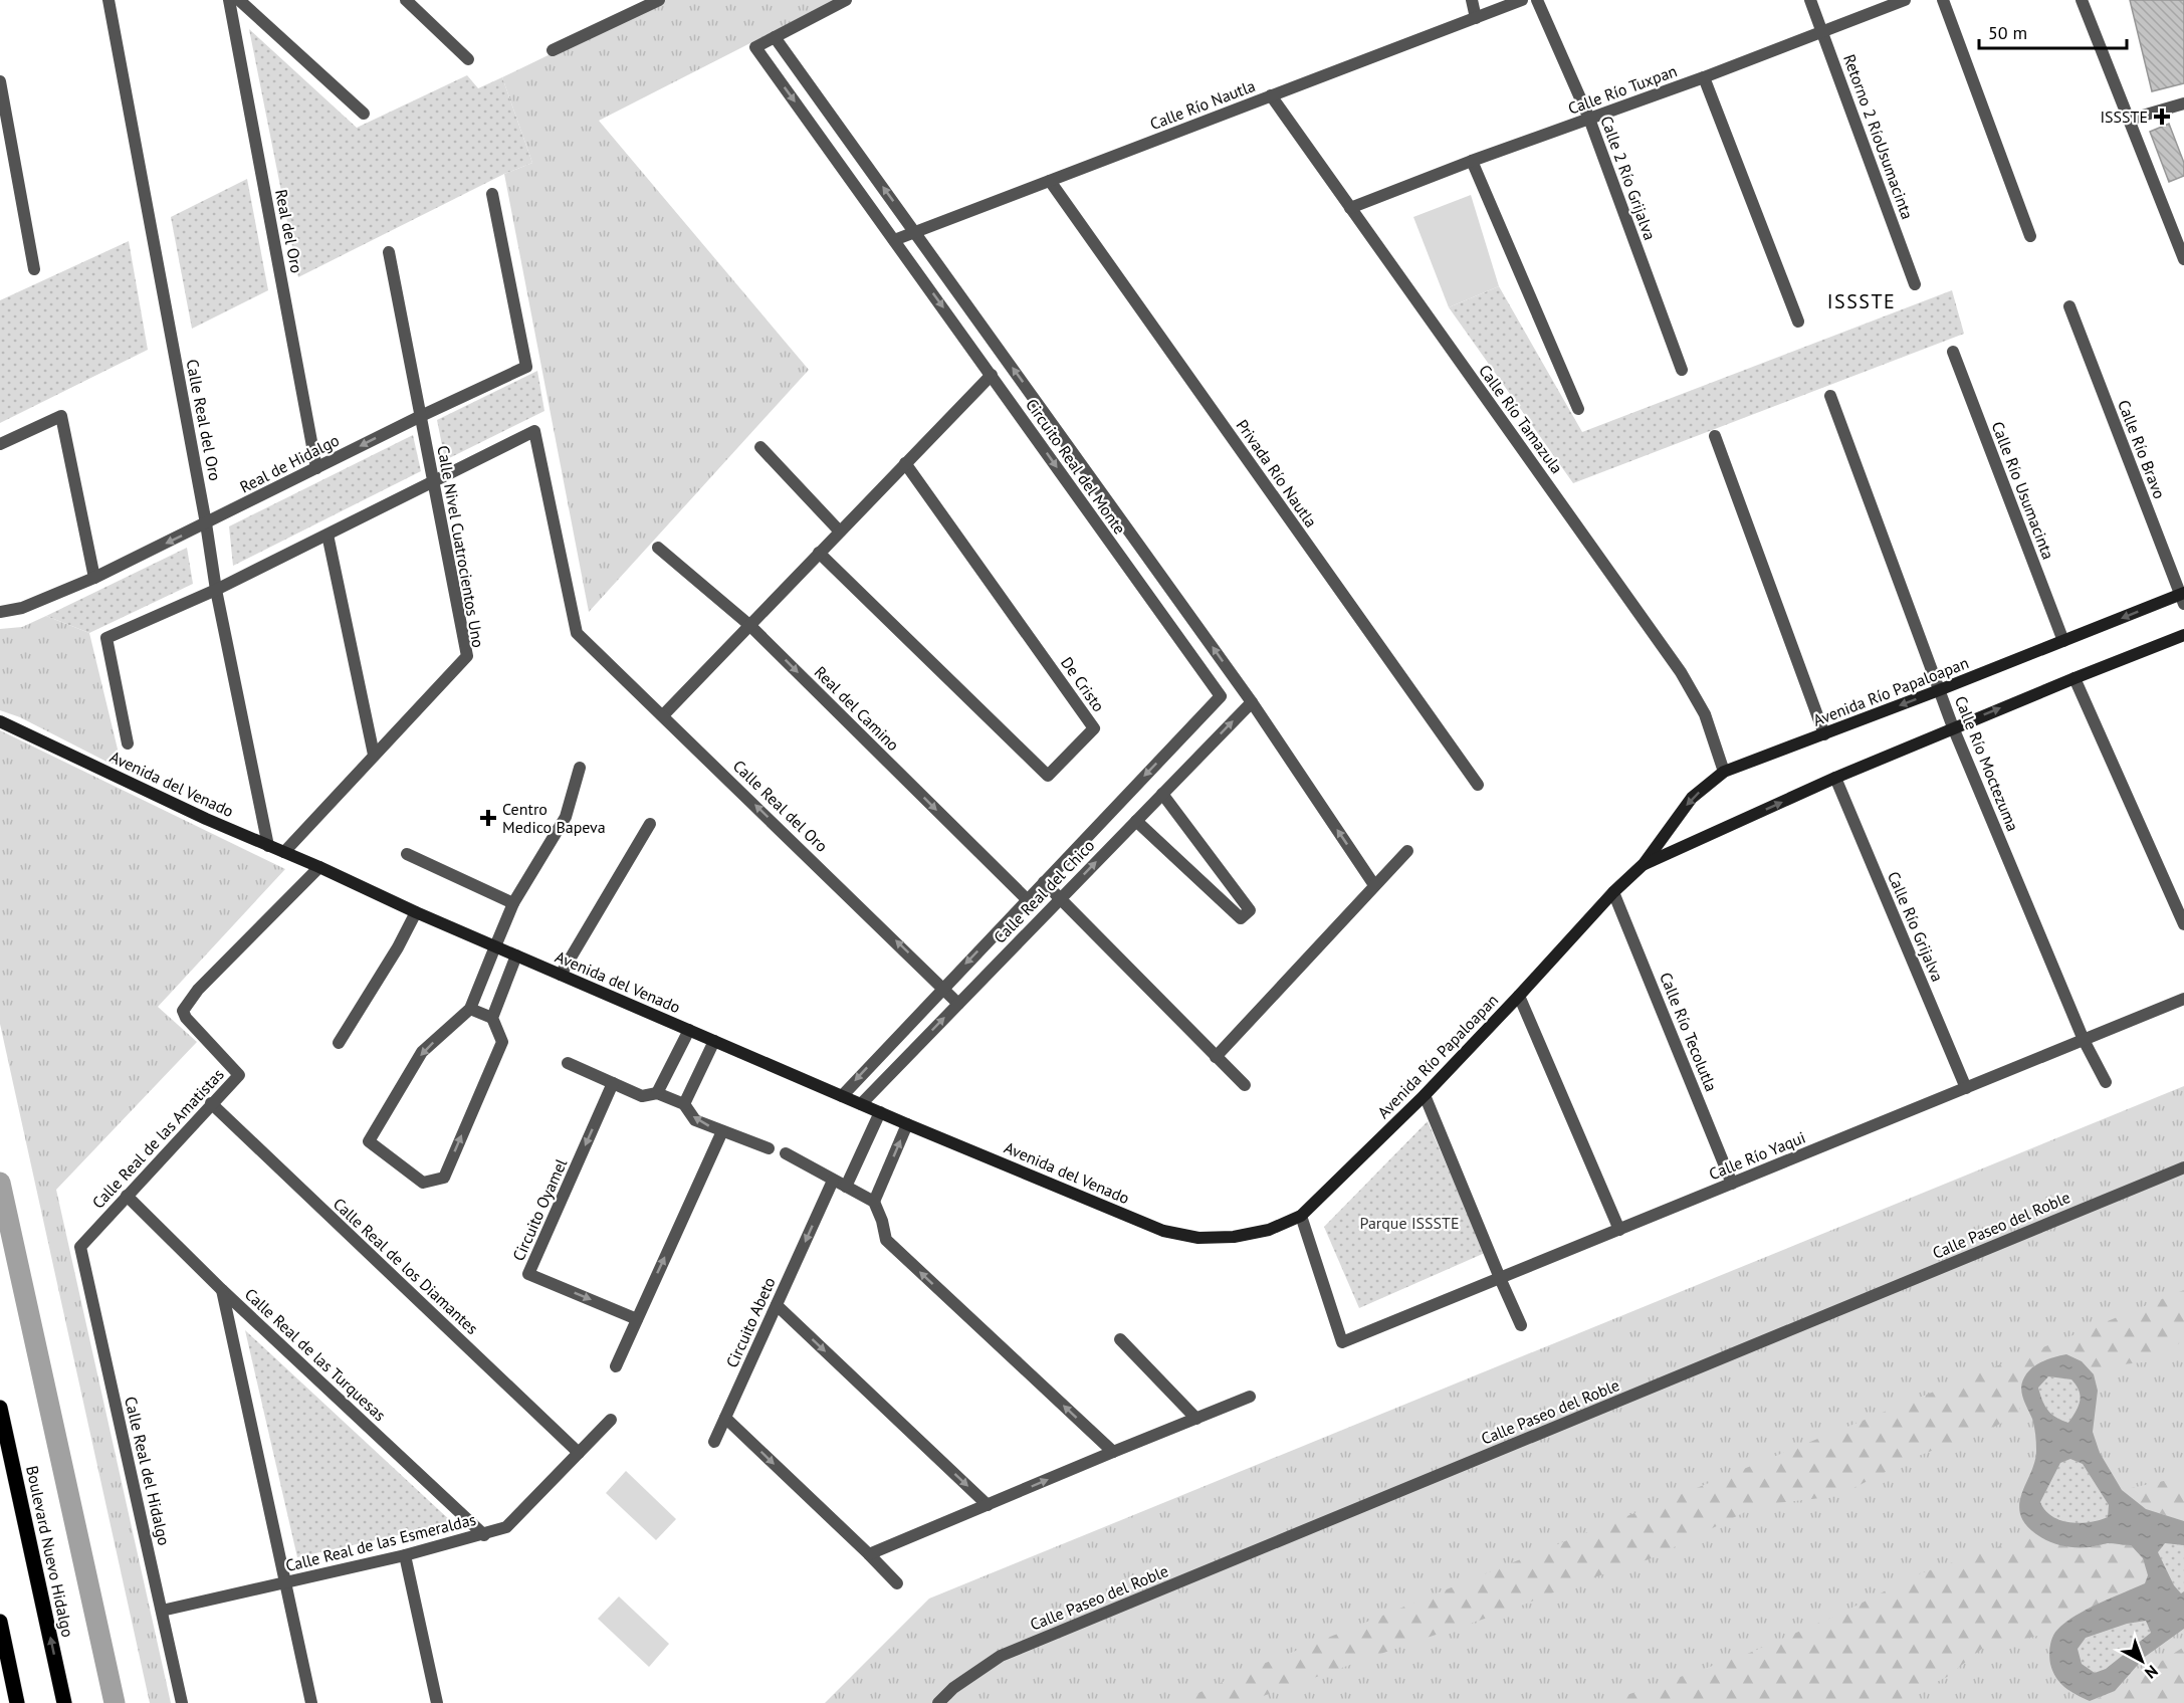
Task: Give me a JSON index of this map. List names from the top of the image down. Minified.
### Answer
{"streets":{"main road":["Boulevard Nuevo Hidalgo"],"street":["Calle Río Tuxpan","Calle Río Nautla","Retorno 2 RíoUsumacinta","Calle 2 Río Grijalva","Real del Oro","Calle Río Tamazula","Calle Real del Oro","Calle Río Bravo","Real de Hidalgo","Circuito Real del Monte","Privada Río Nautla","Calle Río Usumacinta","Calle Nivel Cuatrocientos Uno","De Cristo","Avenida Río Papaloapan","Real del Camino","Calle Río Moctezuma","Avenida del Venado","Calle Real del Chico","Calle Río Grijalva","Calle Río Tecolutla","Calle Real de las Amatistas","Calle Río Yaqui","Circuito Oyamel","Calle Paseo del Roble","Calle Real de los Diamantes","Circuito Abeto","Calle Real de las Turquesas","Calle Real del Hidalgo","Calle Real de las Esmeraldas"]},"crossings":[["Calle Río Tuxpan","Retorno 2 RíoUsumacinta"],["Calle Río Tuxpan","Calle 2 Río Grijalva"],["Calle Río Tuxpan","Calle Río Tamazula"],["Calle Río Nautla","Calle Río Tamazula"],["Calle Río Nautla","Circuito Real del Monte"],["Calle Río Nautla","Privada Río Nautla"],["Real del Oro","Real de Hidalgo"],["Calle Río Tamazula","Avenida Río Papaloapan"],["Calle Real del Oro","Real de Hidalgo"],["Calle Real del Oro","Circuito Real del Monte"],["Calle Real del Oro","Calle Nivel Cuatrocientos Uno"],["Calle Real del Oro","Avenida del Venado"],["Calle Real del Oro","Calle Real del Chico"],["Calle Río Bravo","Avenida Río Papaloapan"],["Real de Hidalgo","Calle Nivel Cuatrocientos Uno"],["Circuito Real del Monte","Real del Camino"],["Circuito Real del Monte","Avenida del Venado"],["Circuito Real del Monte","Calle Real del Chico"],["Calle Río Usumacinta","Avenida Río Papaloapan"],["Calle Nivel Cuatrocientos Uno","Avenida del Venado"],["Avenida Río Papaloapan","Calle Río Moctezuma"],["Avenida Río Papaloapan","Avenida del Venado"],["Avenida Río Papaloapan","Calle Río Grijalva"],["Avenida Río Papaloapan","Calle Río Tecolutla"],["Avenida Río Papaloapan","Calle Río Yaqui"],["Calle Río Moctezuma","Calle Río Yaqui"],["Avenida del Venado","Calle Real del Chico"],["Avenida del Venado","Calle Real de las Amatistas"],["Calle Río Grijalva","Calle Río Yaqui"],["Calle Río Tecolutla","Calle Río Yaqui"],["Calle Real de las Amatistas","Calle Real de los Diamantes"],["Calle Real de las Amatistas","Calle Real de las Turquesas"],["Calle Real de las Amatistas","Calle Real del Hidalgo"],["Calle Real de los Diamantes","Calle Real de las Esmeraldas"],["Calle Real de las Turquesas","Calle Real de las Esmeraldas"],["Calle Real del Hidalgo","Calle Real de las Esmeraldas"]],"one_way":["Real del Camino","Calle Real del Chico","Circuito Abeto","Boulevard Nuevo Hidalgo"],"districts":["ISSSTE"],"parks":["Parque ISSSTE"],"places":{"health":["ISSSTE","Centro Medico Bapeva"]},"scale_bar":"50 m","north":"bottom right"}
